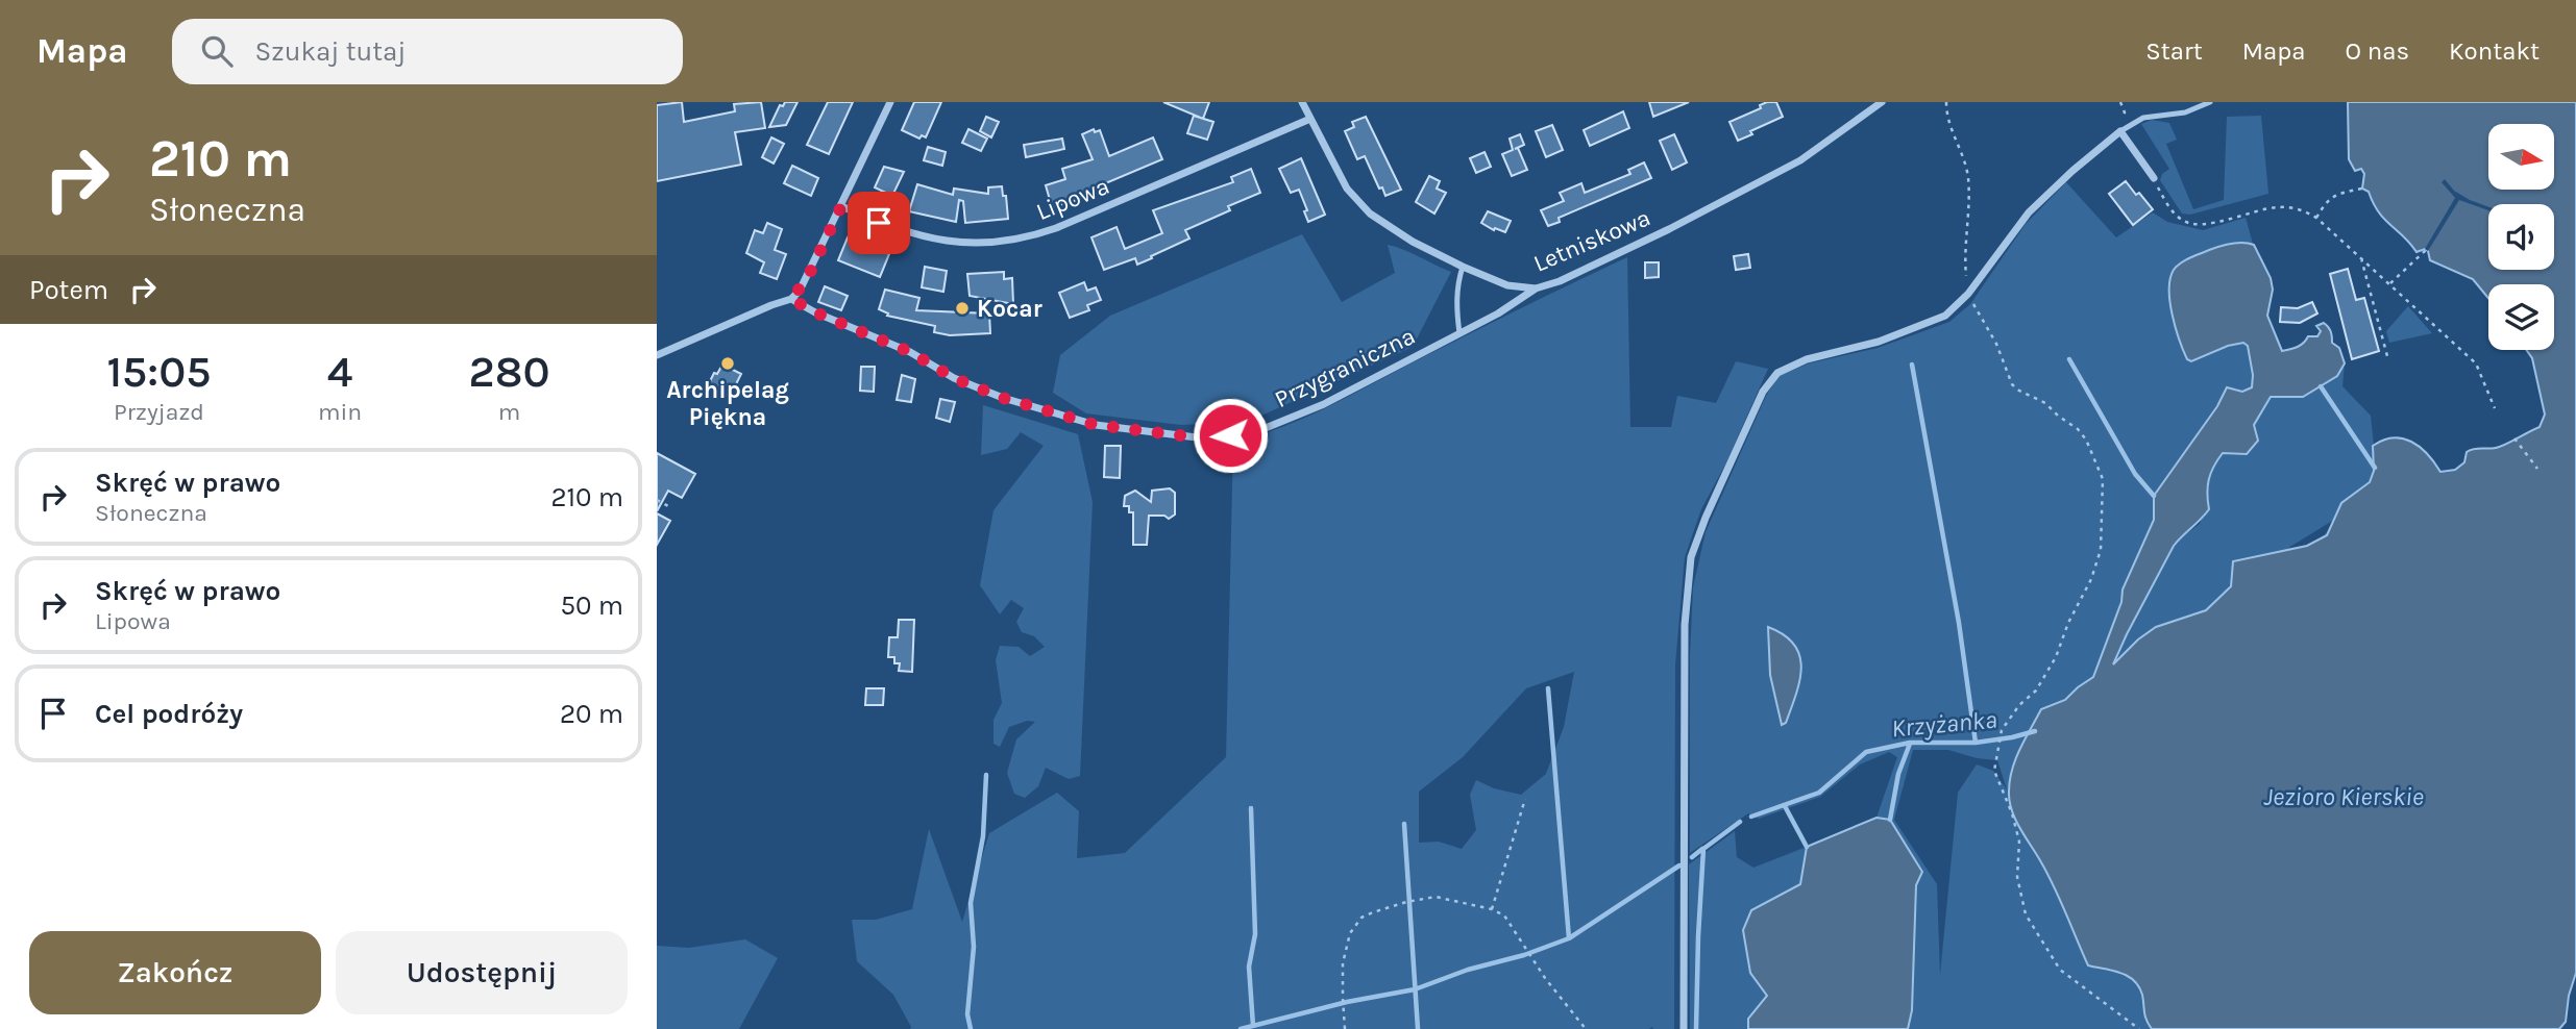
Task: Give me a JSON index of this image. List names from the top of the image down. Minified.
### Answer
{"streets":{"street":["Lipowa","Letniskowa","Przygraniczna"]},"crossings":[["Lipowa","Letniskowa"],["Letniskowa","Przygraniczna"]],"water":["Krzyżanka","Jezioro Kierskie"],"places":["Kocar","Archipelag Piękna"],"north":"right","page":{"header":"Mapa","search":"Szukaj tutaj","nav":["Start","Mapa","O nas","Kontakt"],"turn":["210 m","Słoneczna"],"then":"Potem","eta":["15:05","Przyjazd","4","min","280","m"],"list":[{"name":"Skręć w prawo","note":"Słoneczna","value":"210 m"},{"name":"Skręć w prawo","note":"Lipowa","value":"50 m"},{"name":"Cel podróży","value":"20 m"}],"buttons":["Zakończ","Udostępnij"]}}
